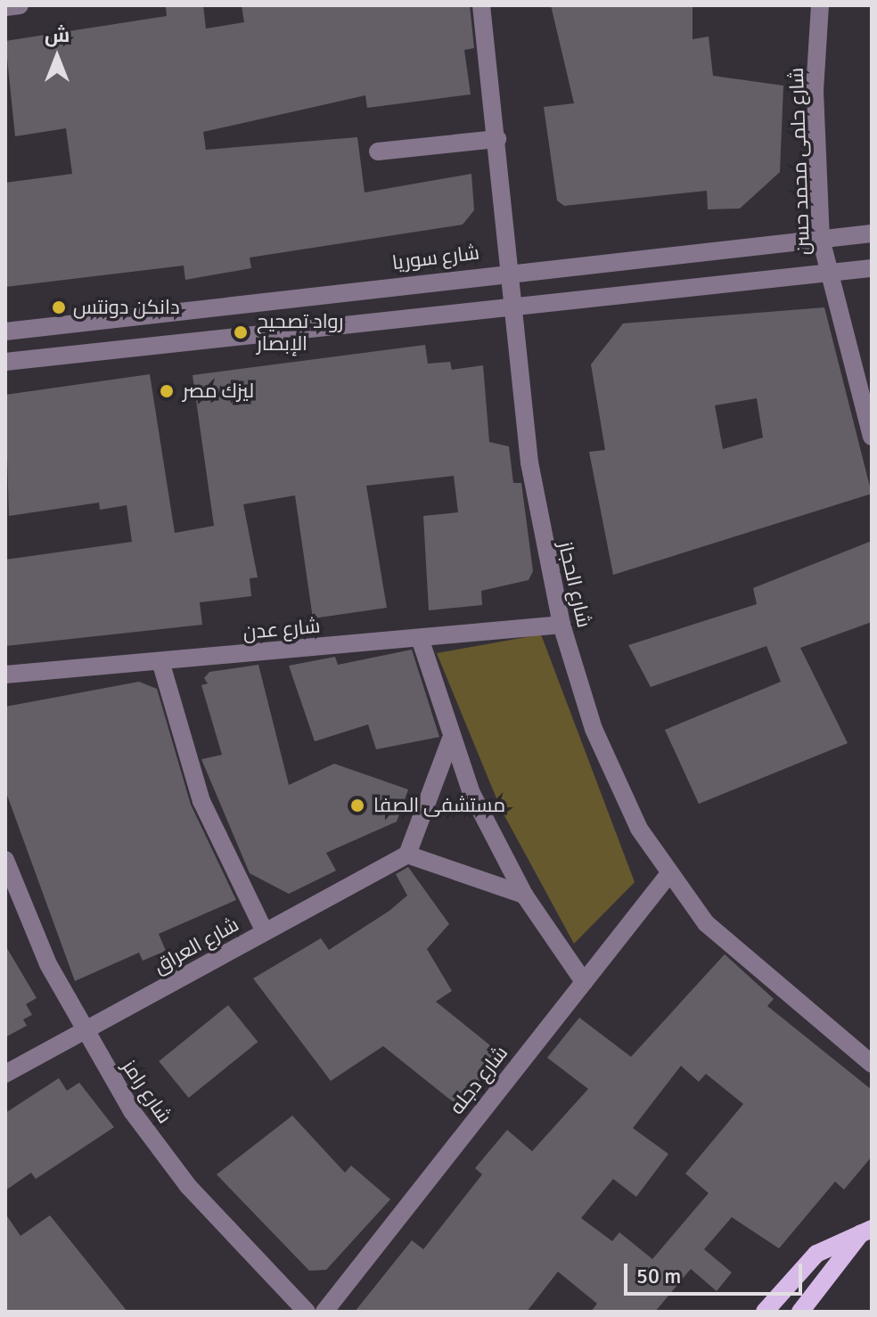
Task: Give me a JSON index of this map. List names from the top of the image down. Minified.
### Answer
{"streets":{"street":["شارع حلمى محمد حسن","شارع سوريا","شارع الحجاز","شارع عدن","شارع العراق","شارع دجله","شارع رامز"]},"crossings":[["شارع حلمى محمد حسن","شارع سوريا"],["شارع سوريا","شارع الحجاز"],["شارع الحجاز","شارع عدن"],["شارع الحجاز","شارع دجله"],["شارع العراق","شارع رامز"]],"places":["دانكن دونتس","رواد تصحيح الإبصار","ليزك مصر","مستشفى الصفا"],"scale_bar":"50 m","north":"top"}
